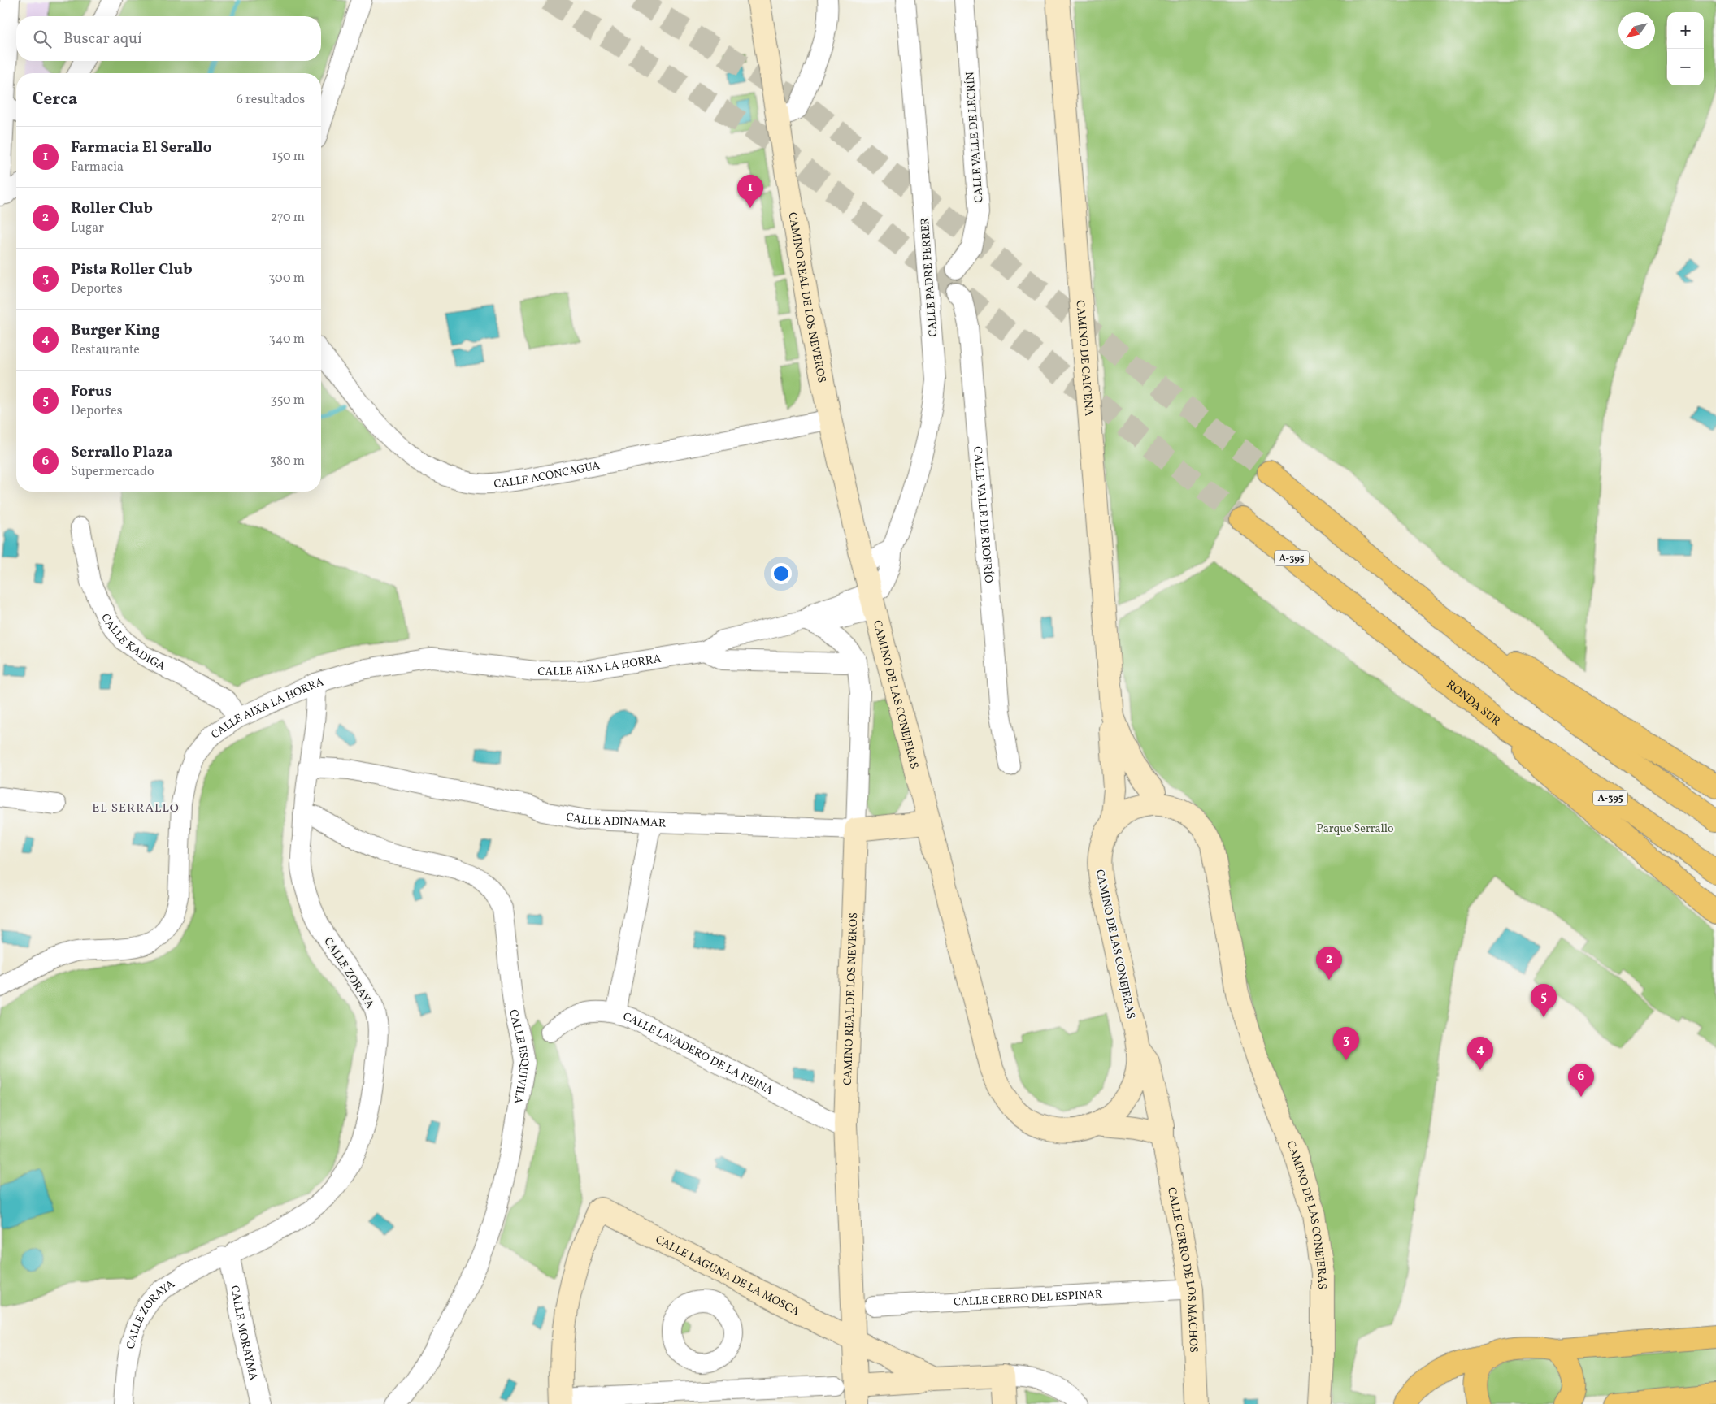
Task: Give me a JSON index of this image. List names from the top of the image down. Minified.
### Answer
{"streets":{"main road":["A-395","RONDA SUR"],"street":["CALLE VALLE DE LECRÍN","CALLE PADRE FERRER","CAMINO REAL DE LOS NEVEROS","CAMINO DE CAICENA","CALLE ACONCAGUA","CALLE VALLE DE RIOFRÍO","CALLE KADIGA","CALLE AIXA LA HORRA","CAMINO DE LAS CONEJERAS","CALLE ADINAMAR","CALLE ZORAYA","CALLE LAVADERO DE LA REINA","CALLE ESQUIVILA","CALLE CERRO DE LOS MACHOS","CALLE LAGUNA DE LA MOSCA","CALLE CERRO DEL ESPINAR","CALLE MORAYMA"]},"crossings":[["CALLE PADRE FERRER","CAMINO REAL DE LOS NEVEROS"],["CALLE PADRE FERRER","CALLE AIXA LA HORRA"],["CALLE PADRE FERRER","CAMINO DE LAS CONEJERAS"],["CAMINO REAL DE LOS NEVEROS","CALLE ACONCAGUA"],["CAMINO REAL DE LOS NEVEROS","CALLE AIXA LA HORRA"],["CAMINO REAL DE LOS NEVEROS","CAMINO DE LAS CONEJERAS"],["CAMINO REAL DE LOS NEVEROS","CALLE ADINAMAR"],["CAMINO REAL DE LOS NEVEROS","CALLE LAVADERO DE LA REINA"],["CAMINO REAL DE LOS NEVEROS","CALLE LAGUNA DE LA MOSCA"],["CAMINO DE CAICENA","CAMINO DE LAS CONEJERAS"],["CALLE KADIGA","CALLE AIXA LA HORRA"],["CALLE AIXA LA HORRA","CAMINO DE LAS CONEJERAS"],["CALLE AIXA LA HORRA","CALLE ZORAYA"],["CAMINO DE LAS CONEJERAS","CALLE ADINAMAR"],["CAMINO DE LAS CONEJERAS","CALLE CERRO DE LOS MACHOS"],["CALLE ADINAMAR","CALLE ZORAYA"],["CALLE ZORAYA","CALLE ESQUIVILA"],["CALLE ZORAYA","CALLE MORAYMA"]],"districts":["EL SERRALLO"],"parks":["Parque Serrallo"],"north":"bottom left","page":{"map_buttons":["+","−"],"search":"Buscar aquí","heading":["Cerca","6 resultados"],"list":[{"mark":"1","name":"Farmacia El Serallo","note":"Farmacia","value":"150 m"},{"mark":"2","name":"Roller Club","note":"Lugar","value":"270 m"},{"mark":"3","name":"Pista Roller Club","note":"Deportes","value":"300 m"},{"mark":"4","name":"Burger King","note":"Restaurante","value":"340 m"},{"mark":"5","name":"Forus","note":"Deportes","value":"350 m"},{"mark":"6","name":"Serrallo Plaza","note":"Supermercado","value":"380 m"}],"pins":["1","2","5","3","4","6"]}}
